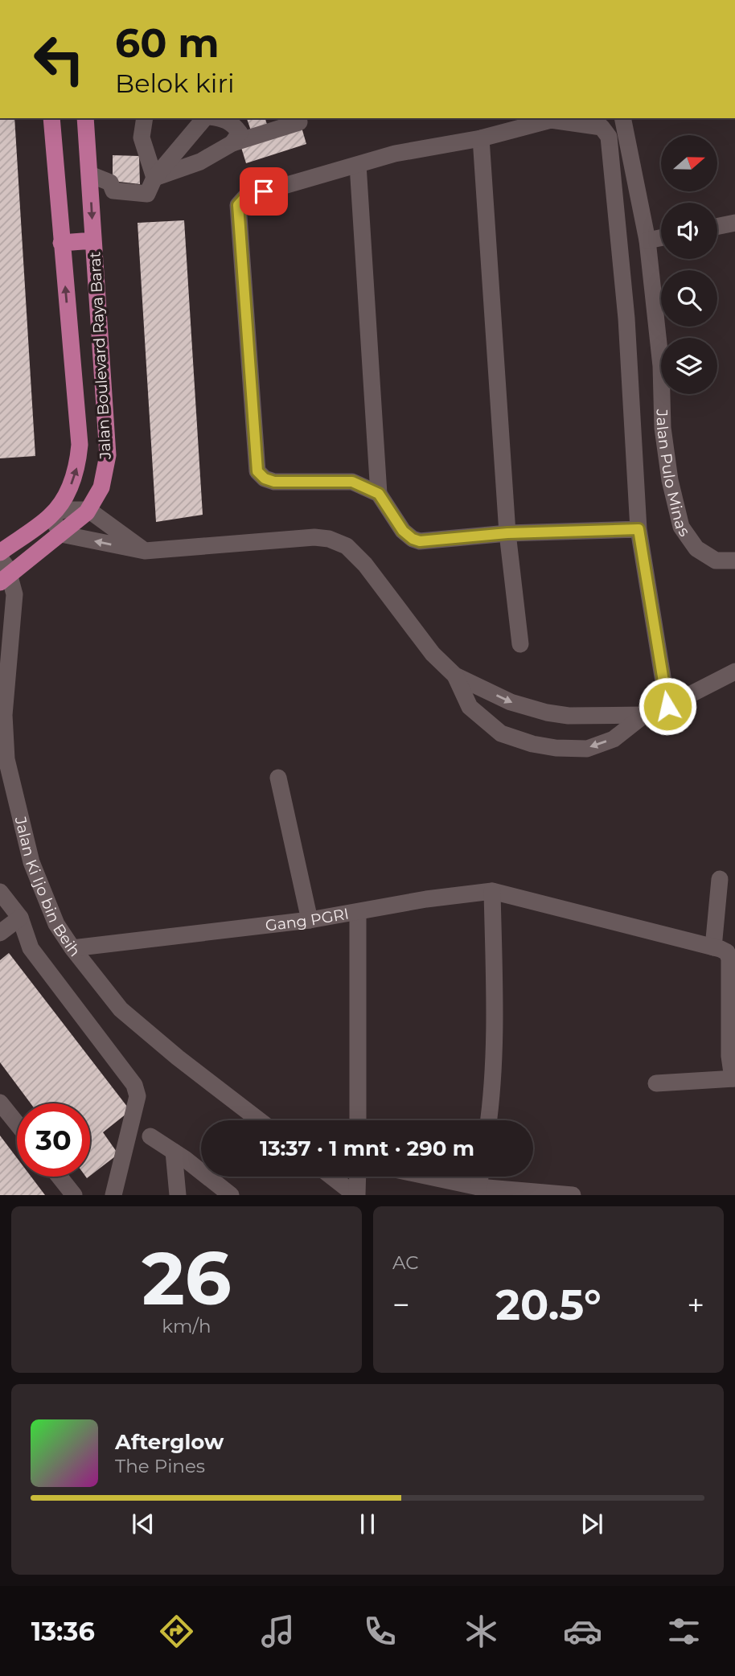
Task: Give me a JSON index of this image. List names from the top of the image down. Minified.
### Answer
{"streets":{"main road":["Jalan Boulevard Raya Barat"],"street":["Jalan Pulo Minas","Jalan Ki Ijo bin Beih","Gang PGRI"]},"crossings":[["Jalan Ki Ijo bin Beih","Gang PGRI"]],"north":"right","page":{"turn":["60 m","Belok kiri"],"limit":"30","trip":"13:37 · 1 mnt · 290 m","tile":[["26","km/h"],"AC"],"heat":["−","20.5°","+"],"song":["Afterglow","The Pines"],"tabs":"13:36"}}
